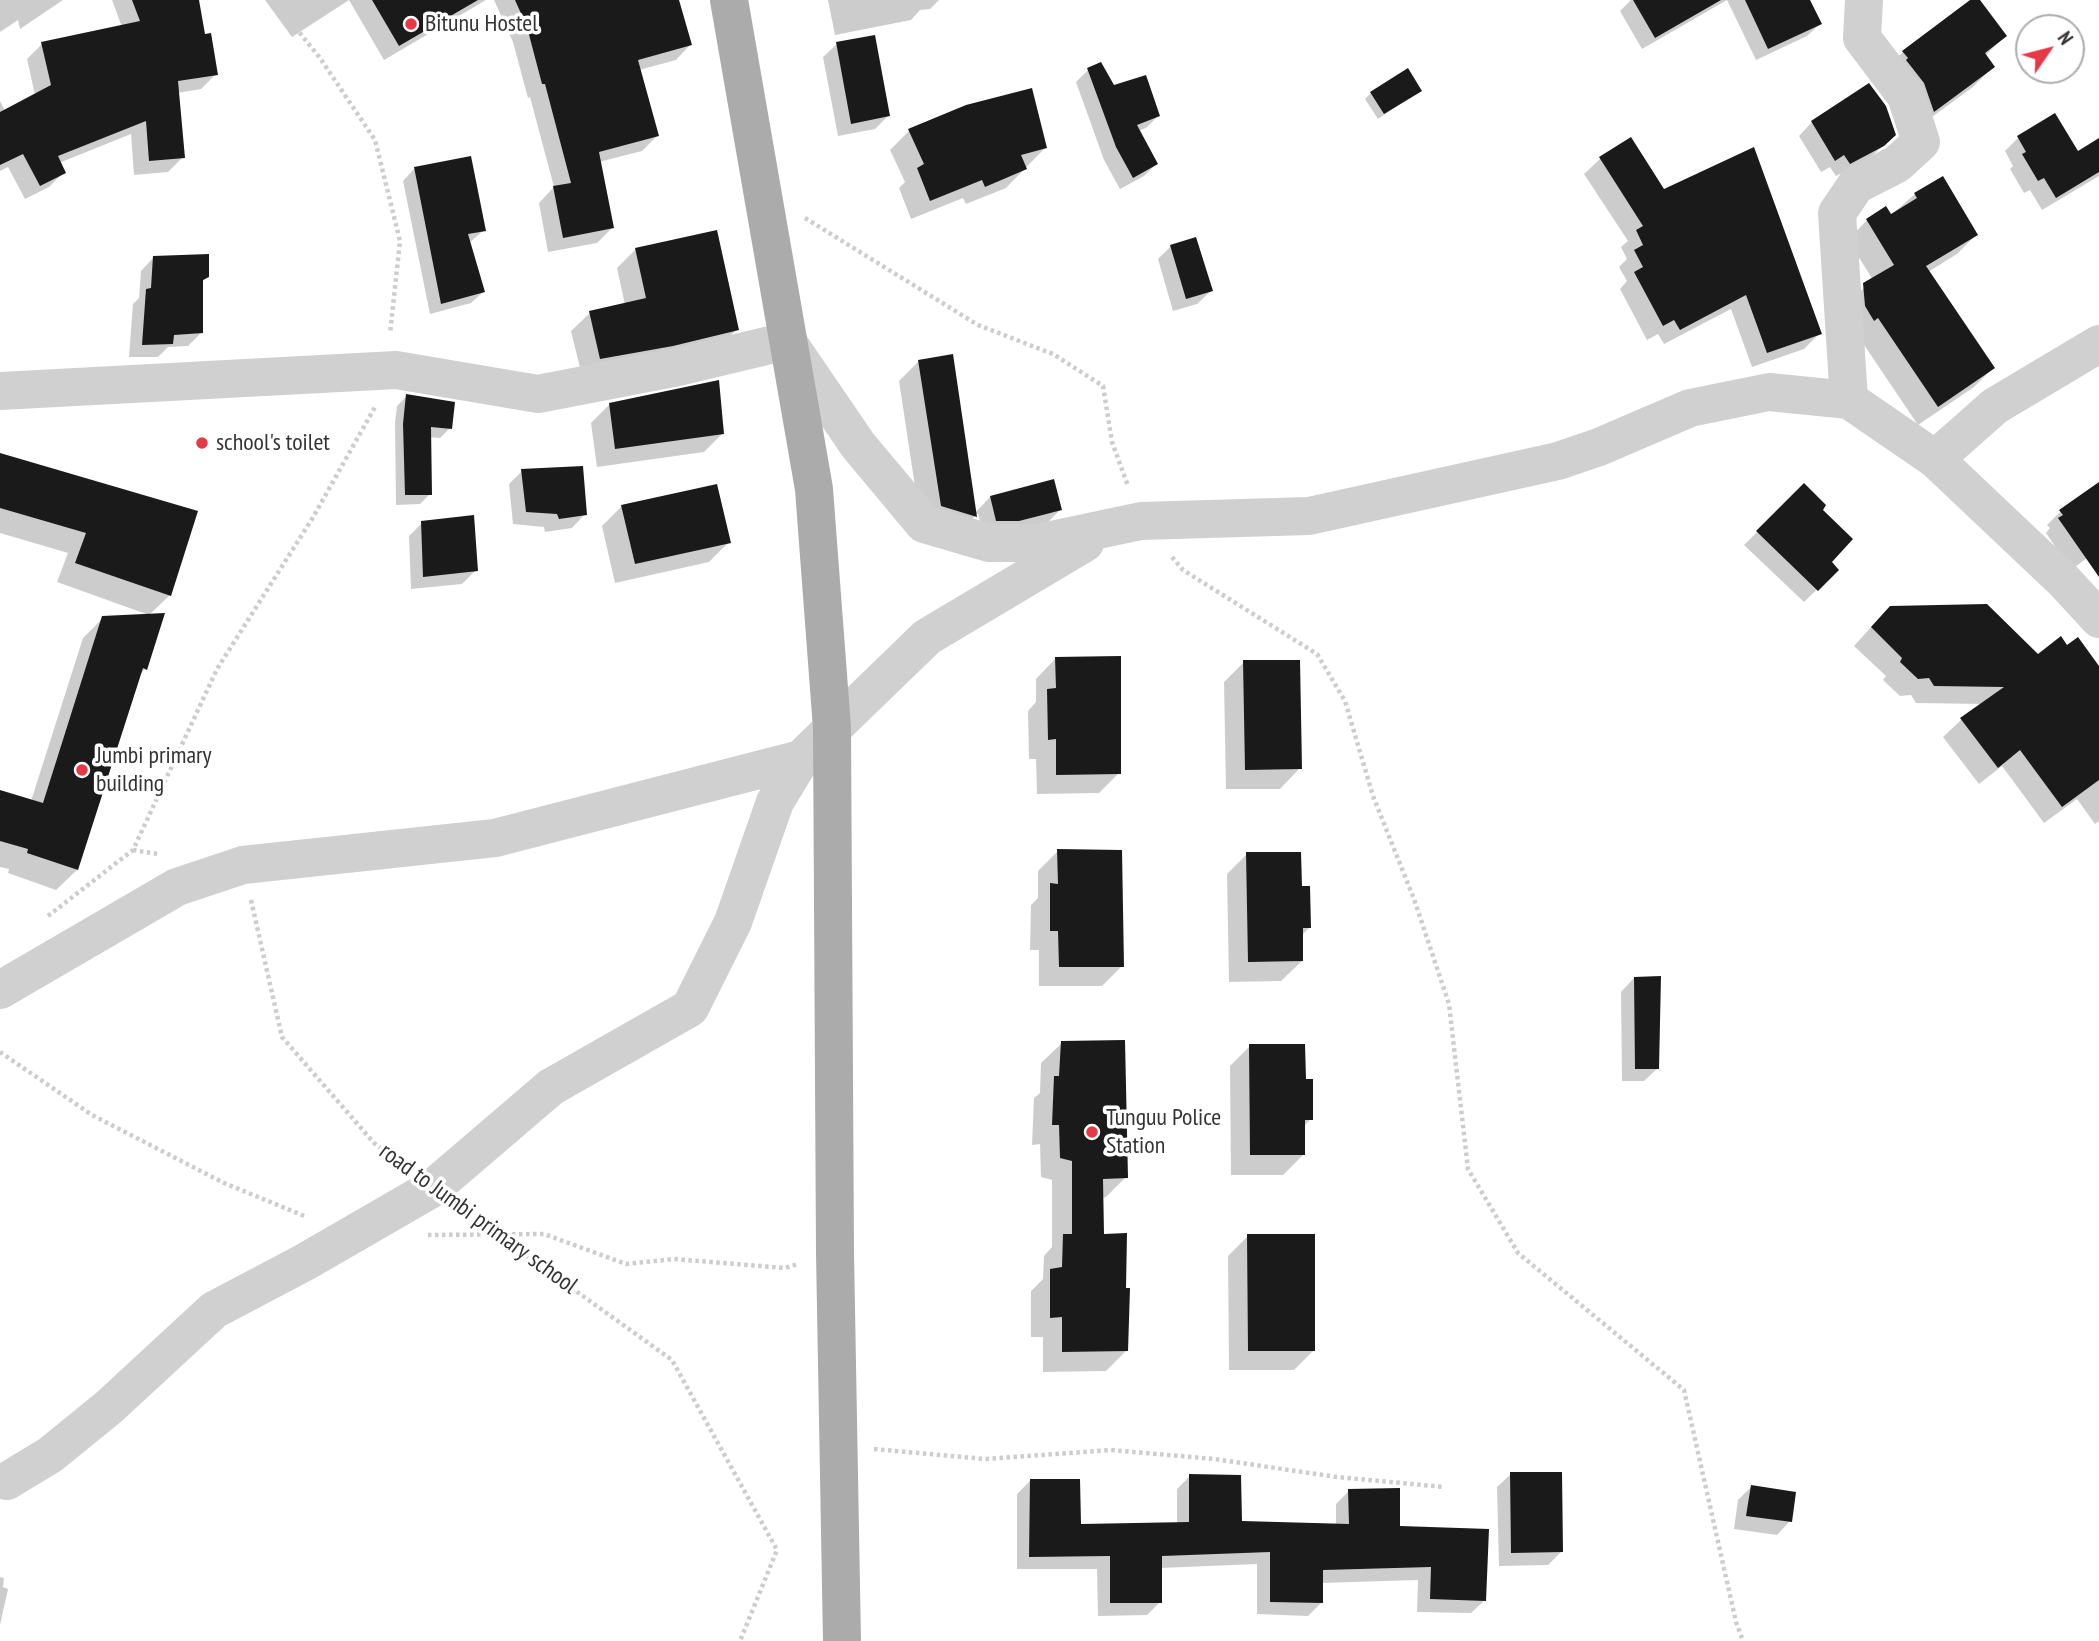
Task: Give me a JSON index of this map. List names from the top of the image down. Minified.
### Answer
{"streets":{"path":["road to Jumbi primary school"]},"places":["Bitunu Hostel","school's toilet","Jumbi primary building","Tunguu Police Station"],"north":"top right"}
